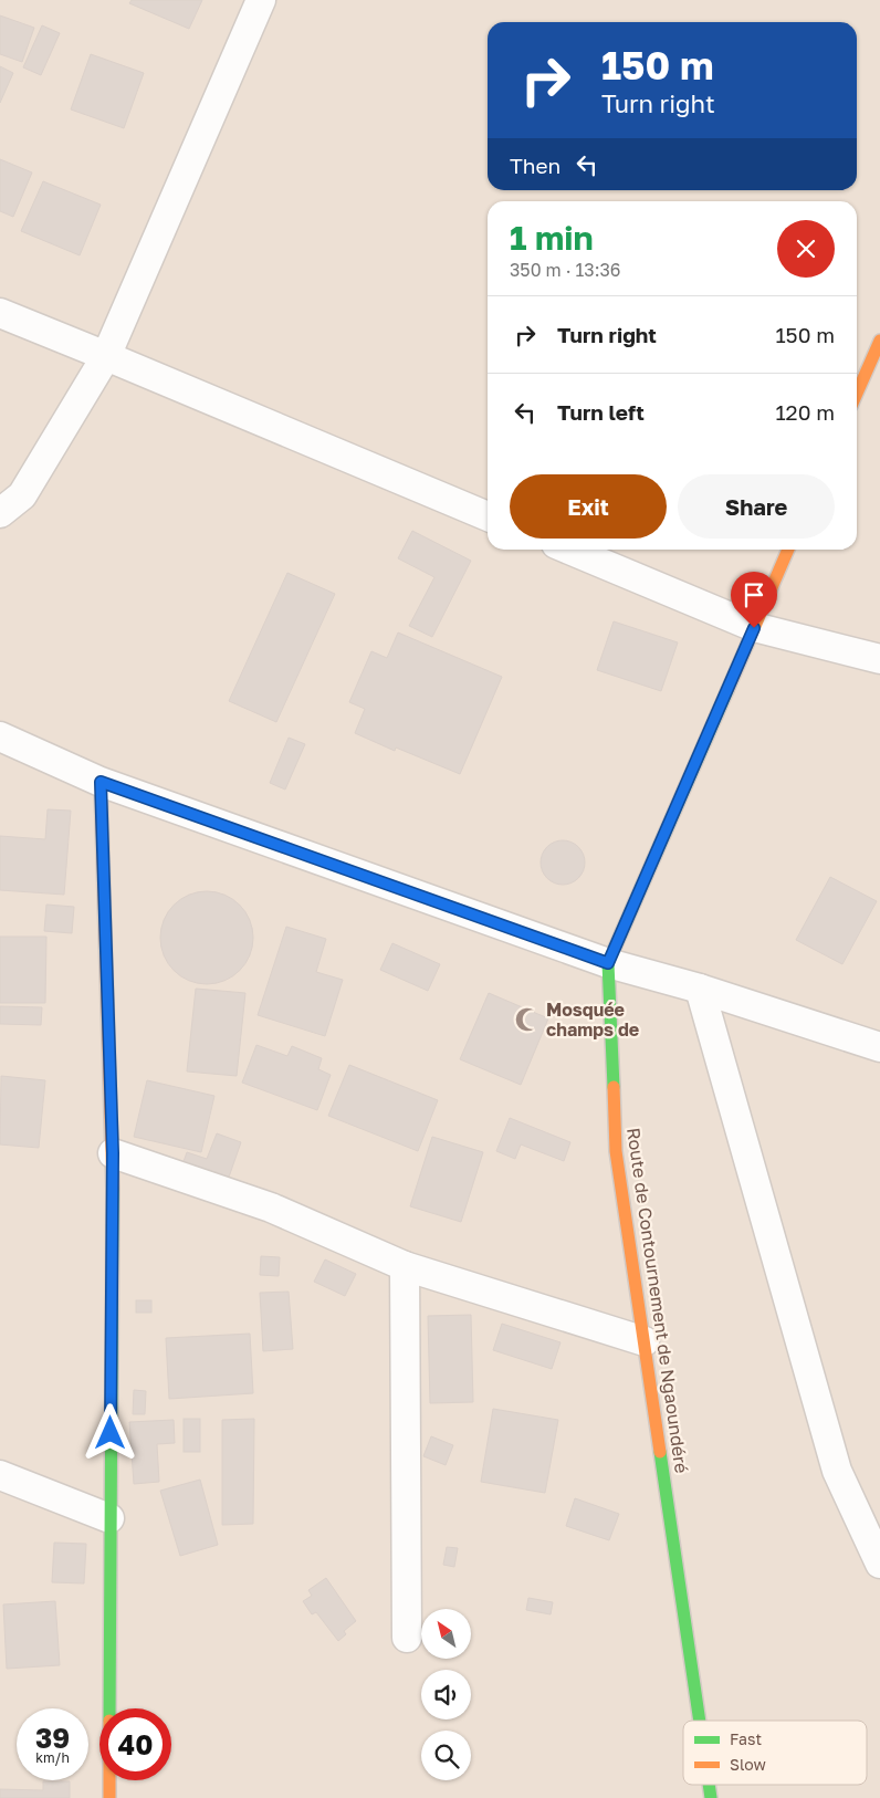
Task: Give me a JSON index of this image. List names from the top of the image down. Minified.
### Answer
{"streets":{"street":["Route de Contournement de Ngaoundéré"]},"places":{"mosque":["Mosquée champs de"]},"legend":["Fast","Slow"],"north":"top left","page":{"turn":["150 m","Turn right"],"then":"Then","heading":["1 min","350 m · 13:36"],"list":[{"name":"Turn right","value":"150 m"},{"name":"Turn left","value":"120 m"}],"buttons":["Exit","Share"],"speed":"39 km/h","limit":"40"}}
